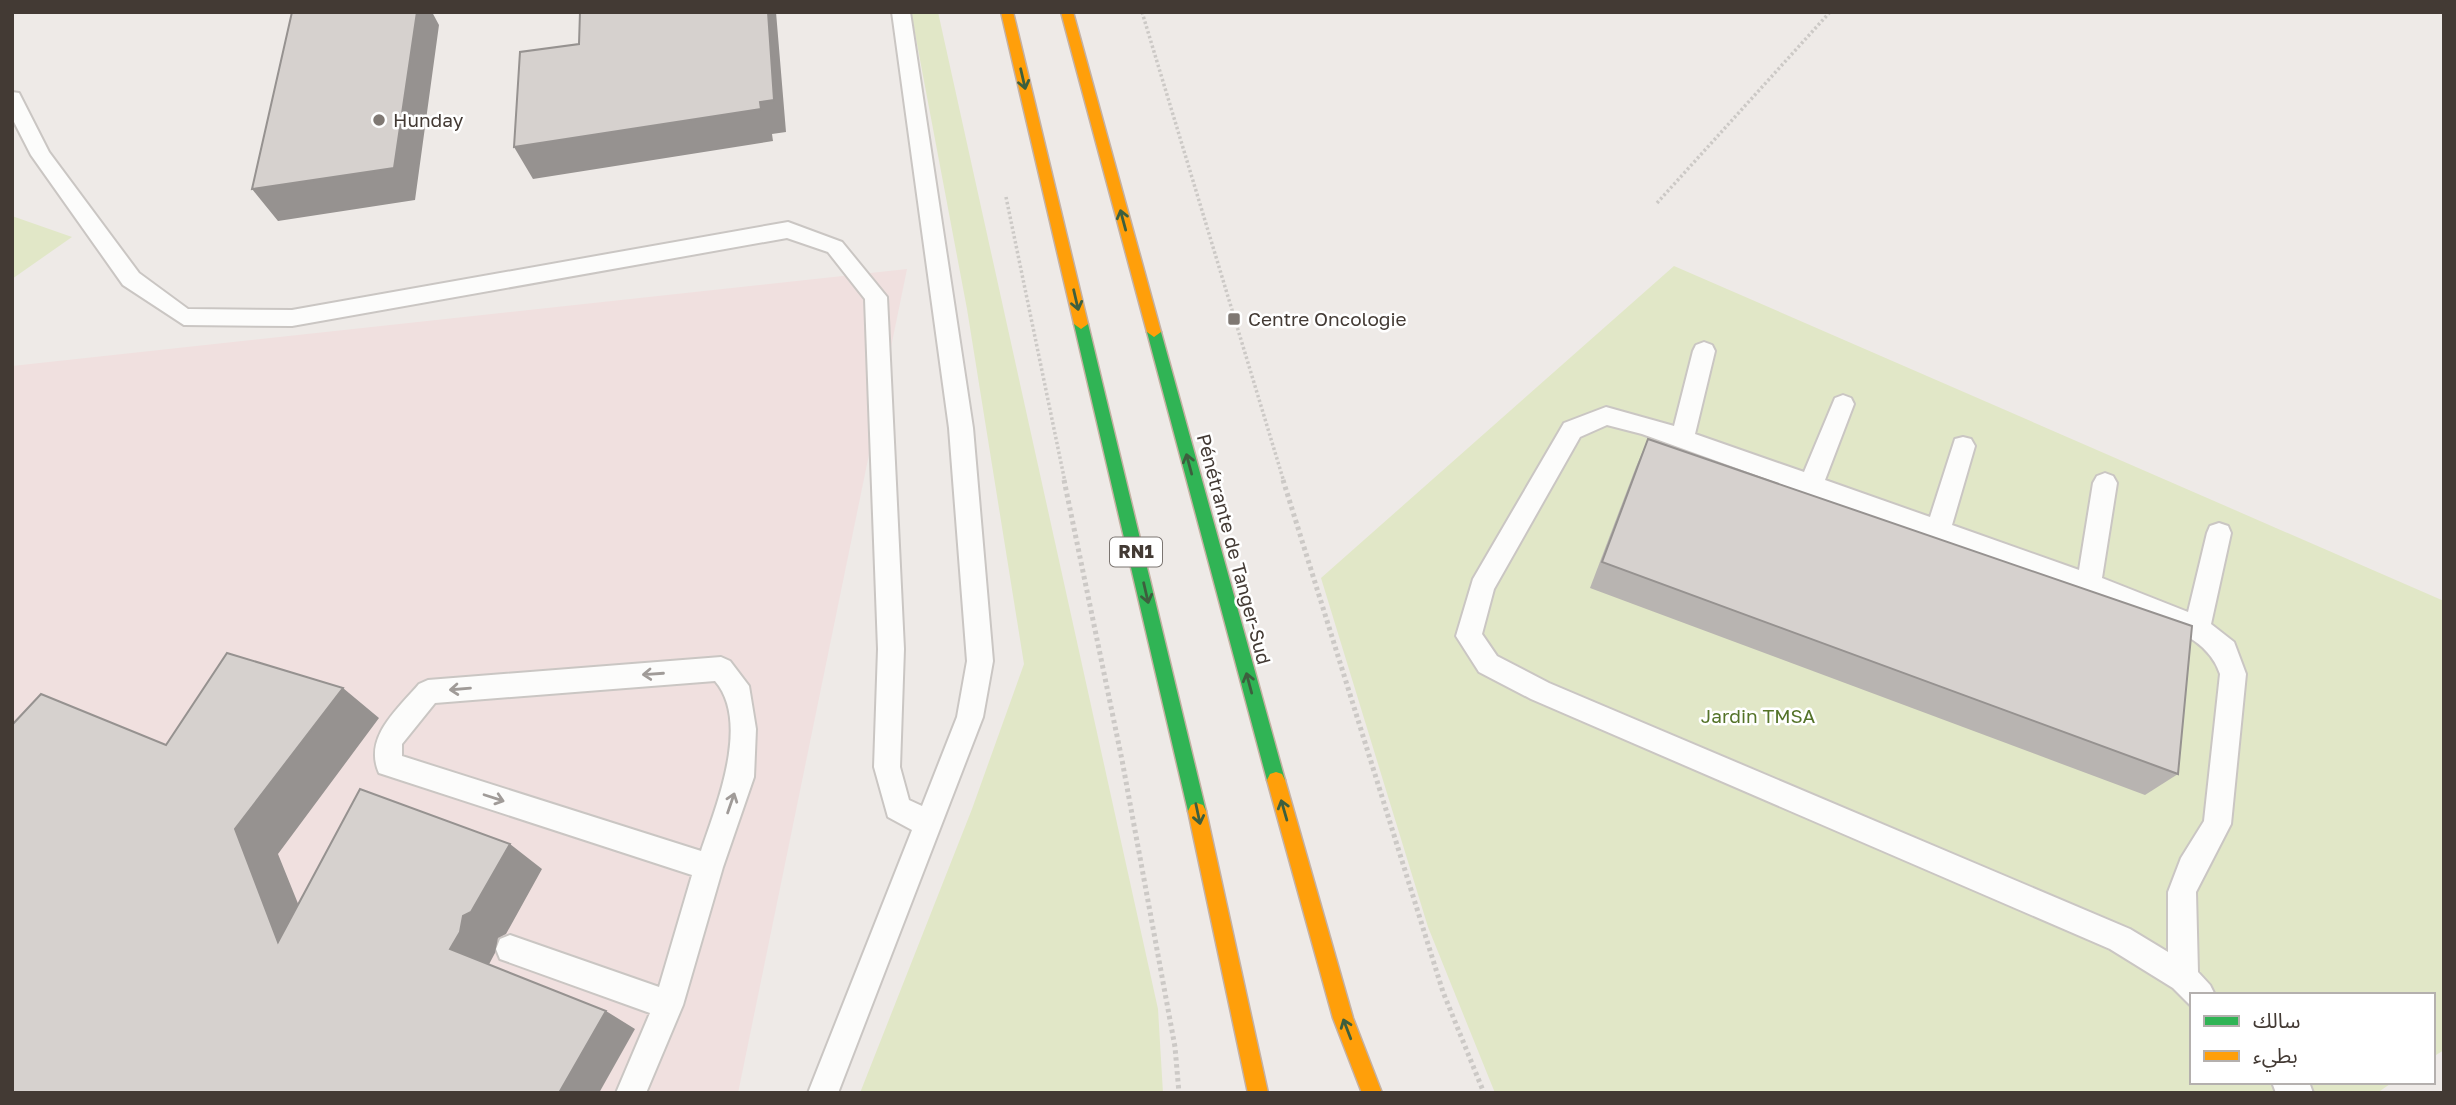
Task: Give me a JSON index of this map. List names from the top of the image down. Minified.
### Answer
{"streets":{"highway":["Pénétrante de Tanger-Sud","RN1"]},"parks":["Jardin TMSA"],"places":{"other":["Hunday"],"transit":["Centre Oncologie"]},"legend":["سالك","بطيء"]}
